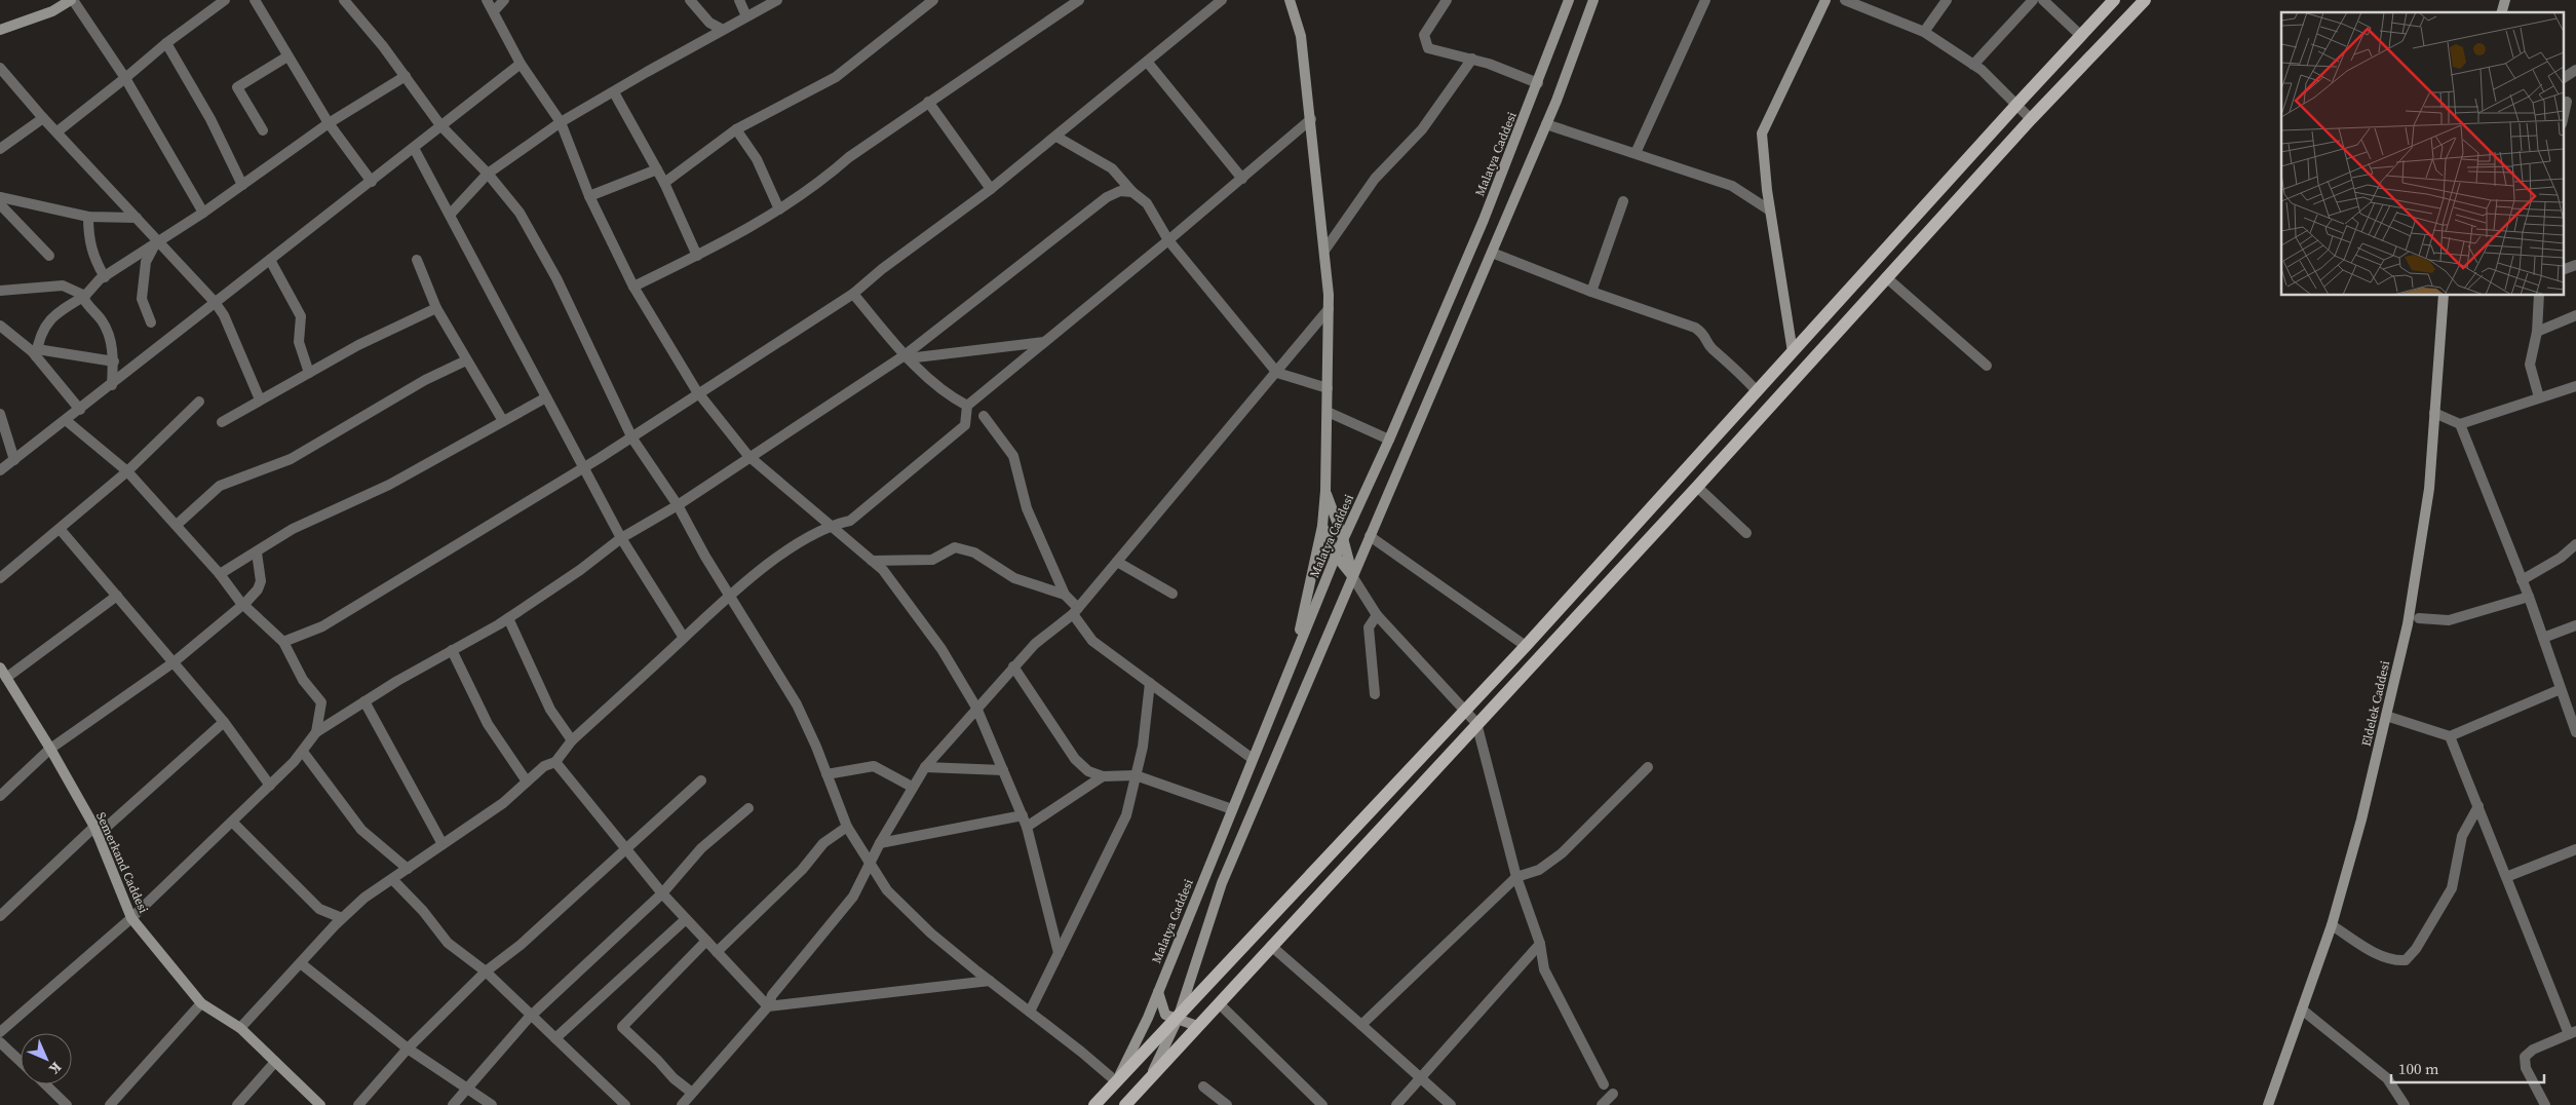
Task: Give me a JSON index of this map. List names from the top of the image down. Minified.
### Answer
{"streets":{"street":["Malatya Caddesi","Eldelek Caddesi","Semerkand Caddesi"]},"scale_bar":"100 m","north":"bottom right"}
